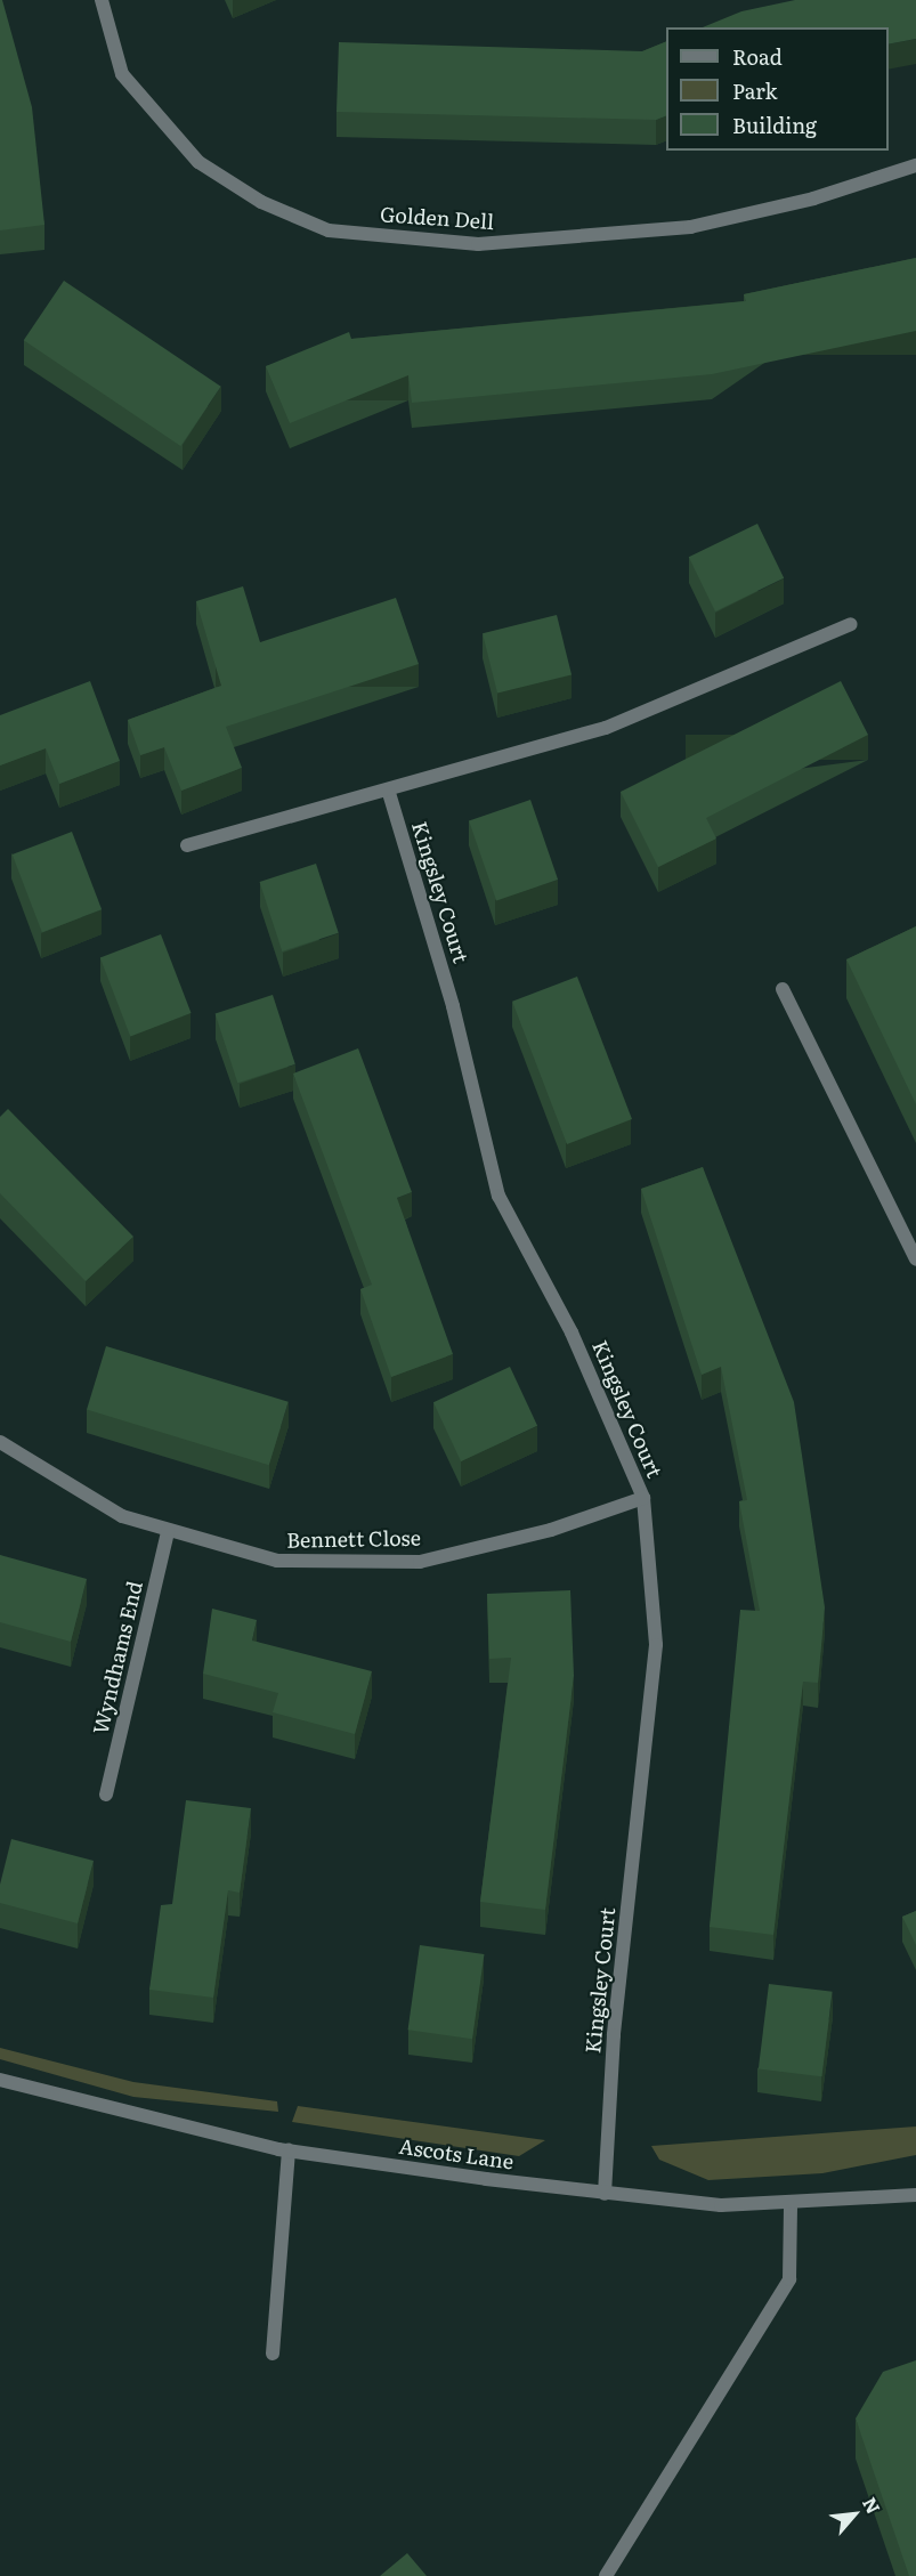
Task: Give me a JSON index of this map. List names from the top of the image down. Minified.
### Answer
{"streets":{"street":["Golden Dell","Kingsley Court","Bennett Close","Wyndhams End","Ascots Lane"]},"crossings":[["Kingsley Court","Bennett Close"],["Kingsley Court","Ascots Lane"],["Bennett Close","Wyndhams End"]],"legend":["Road","Park","Building"],"north":"top right"}
